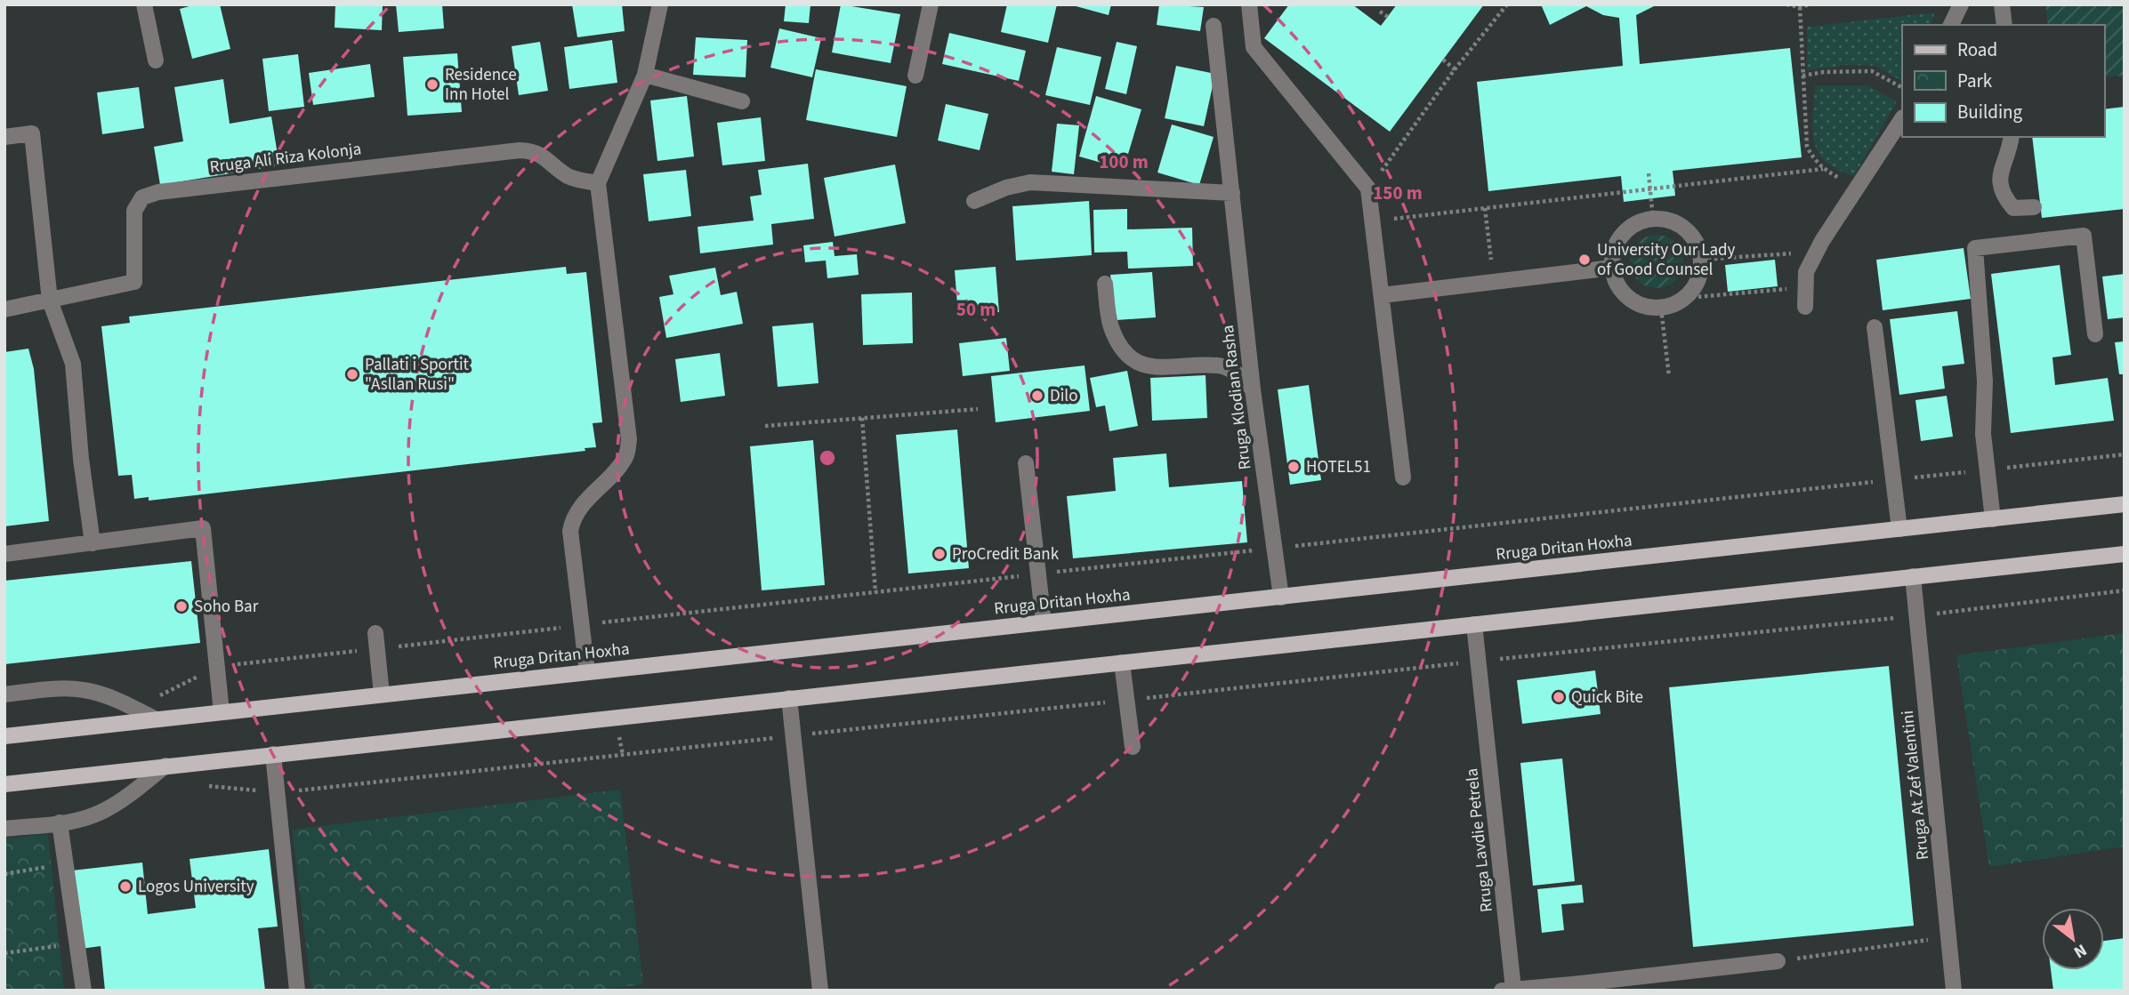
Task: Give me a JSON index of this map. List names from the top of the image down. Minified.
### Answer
{"streets":{"main road":["Rruga Dritan Hoxha"],"street":["Rruga Ali Riza Kolonja","Rruga Klodian Rasha","Rruga At Zef Valentini","Rruga Lavdie Petrela"]},"crossings":[["Rruga Klodian Rasha","Rruga Dritan Hoxha"]],"places":["Residence Inn Hotel","University Our Lady of Good Counsel","Pallati i Sportit \"Asllan Rusi\"","Dilo","HOTEL51","ProCredit Bank","Soho Bar","Quick Bite","Logos University"],"legend":["Road","Park","Building"],"north":"bottom right","rings":["100 m","150 m","50 m"]}
